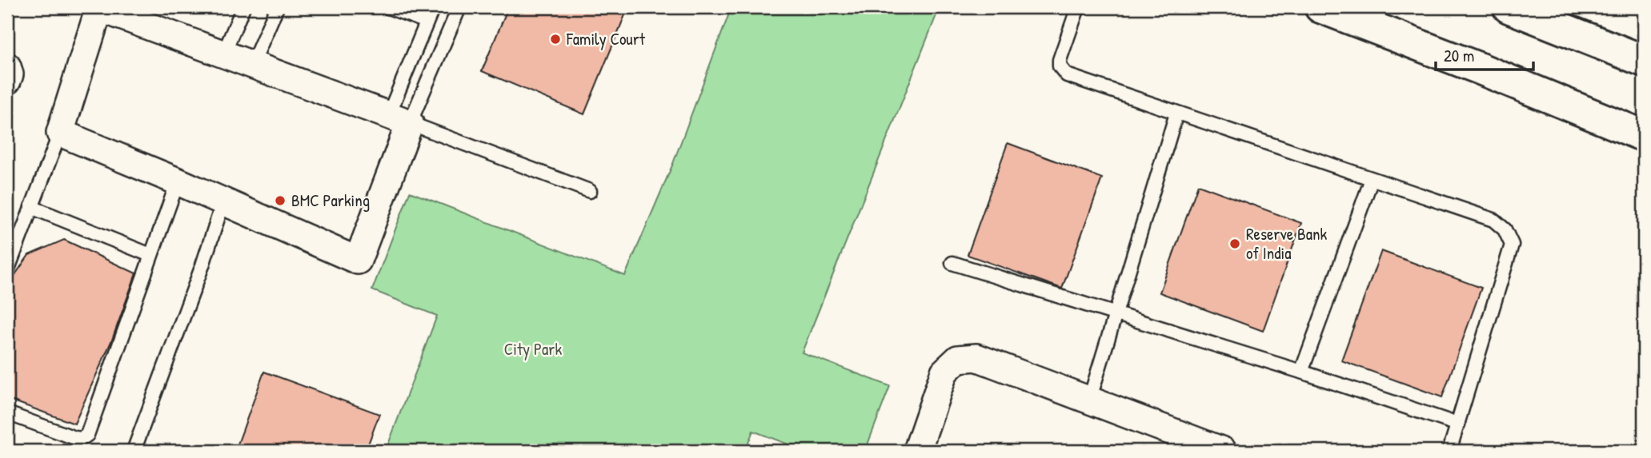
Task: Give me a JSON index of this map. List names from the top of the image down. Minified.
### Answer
{"parks":["City Park"],"places":["Family Court","BMC Parking","Reserve Bank of India"],"scale_bar":"20 m"}
